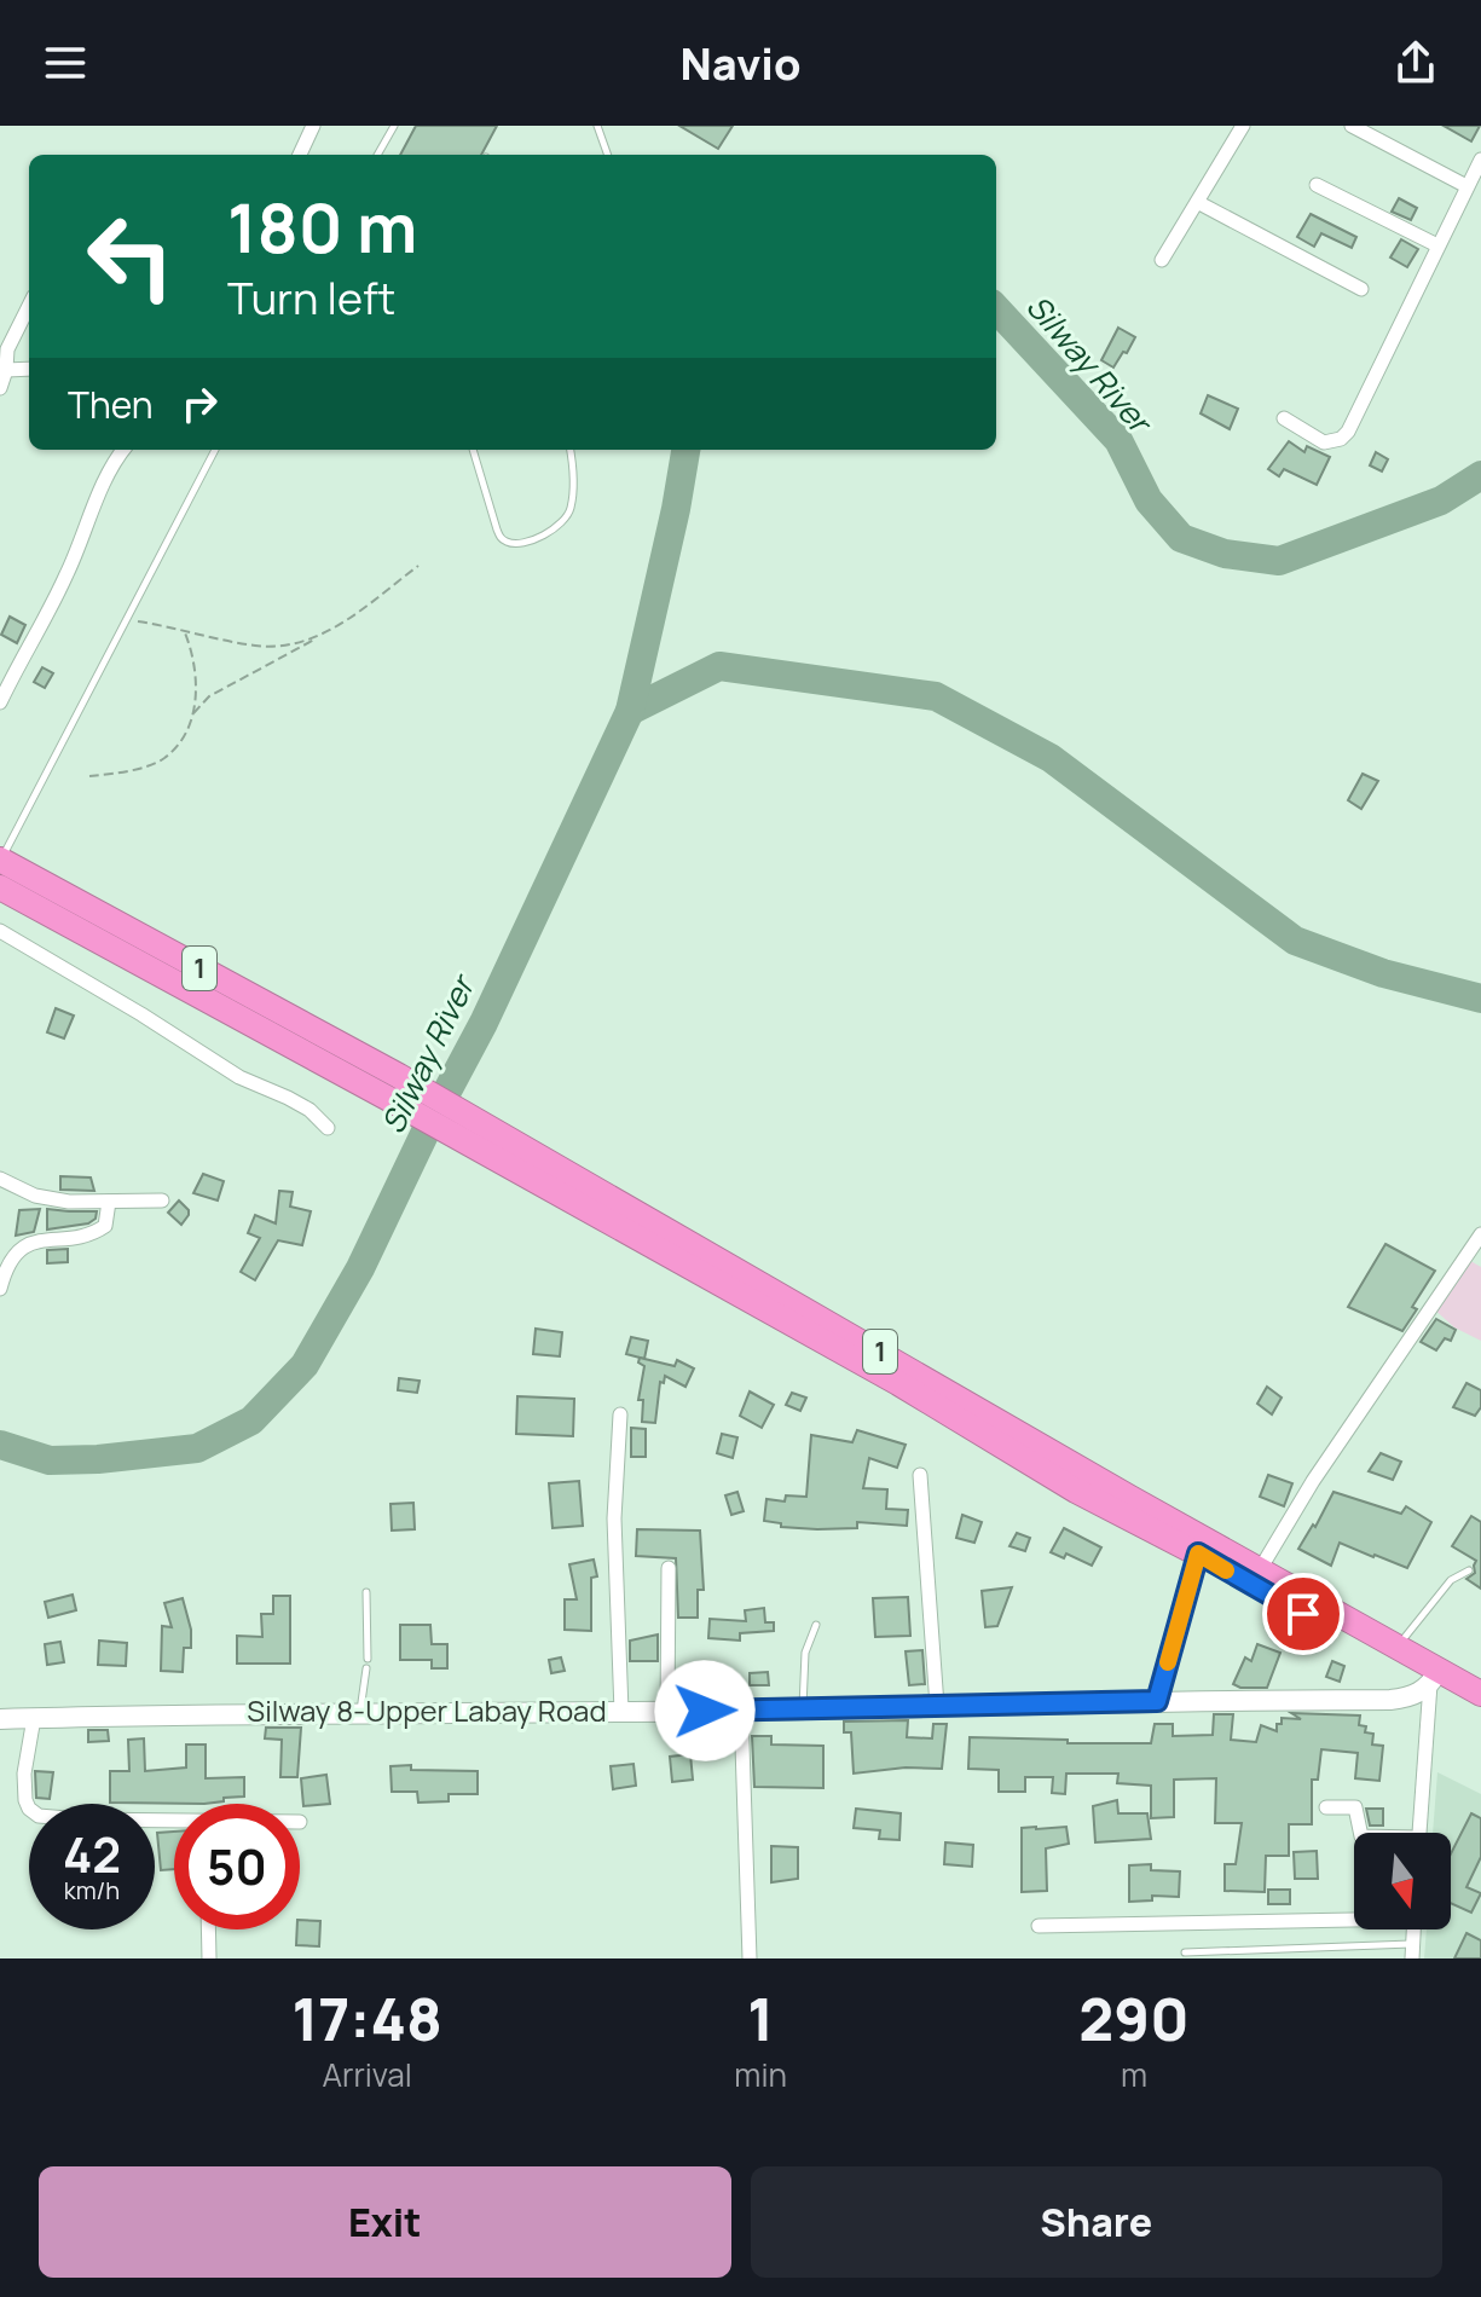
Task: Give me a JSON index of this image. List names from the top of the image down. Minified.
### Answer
{"streets":{"highway":["1"],"main road":["Silway 8-Upper Labay Road"]},"crossings":[["1","Silway 8-Upper Labay Road"]],"water":["Silway River"],"north":"bottom","page":{"header":"Navio","turn":["180 m","Turn left"],"then":"Then","speed":"42 km/h","limit":"50","eta":["17:48","Arrival","1","min","290","m"],"buttons":["Exit","Share"]}}
